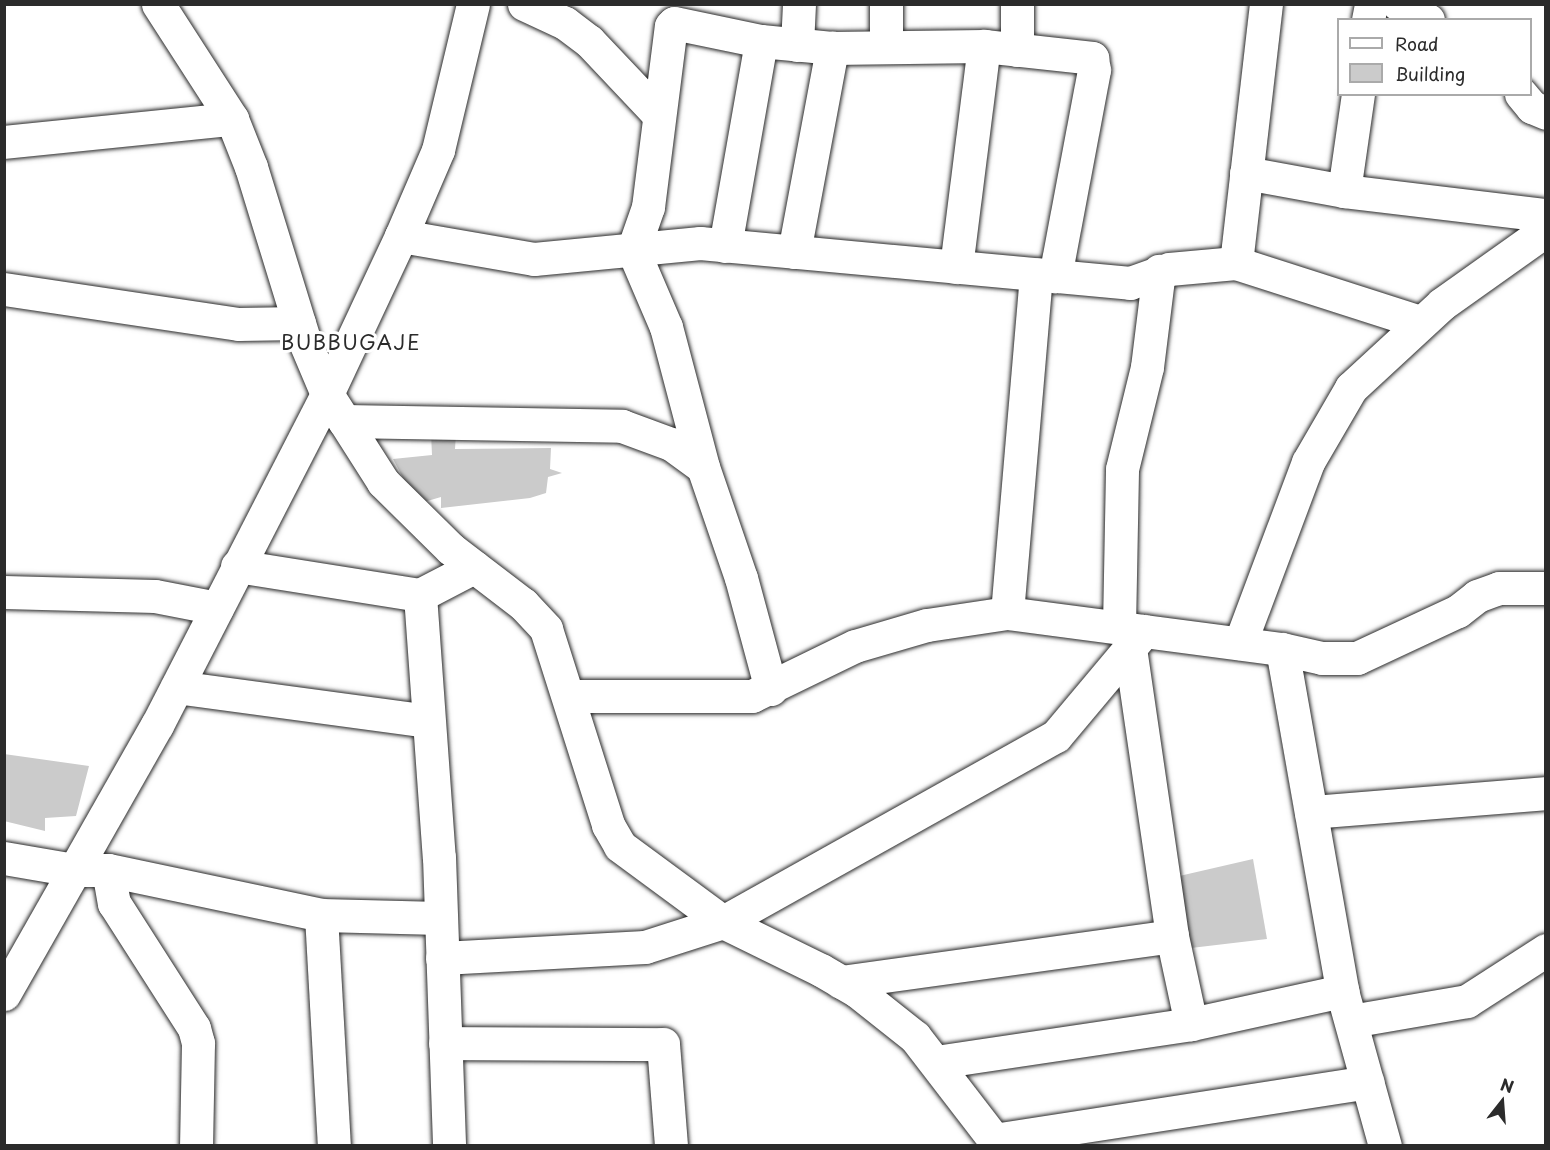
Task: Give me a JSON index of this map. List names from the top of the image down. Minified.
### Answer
{"districts":["BUBBUGAJE"],"legend":["Road","Building"],"north":"top"}
